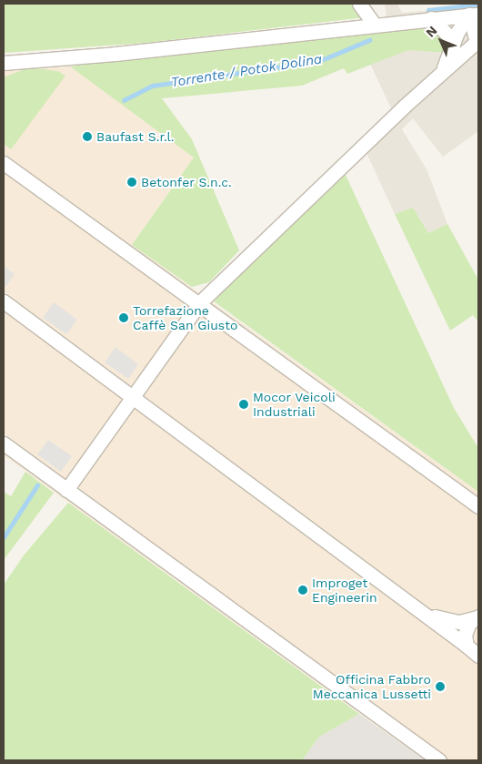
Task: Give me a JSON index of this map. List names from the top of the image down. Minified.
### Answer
{"water":["Torrente / Potok Dolina"],"places":["Baufast S.r.l.","Betonfer S.n.c.","Torrefazione Caffè San Giusto","Mocor Veicoli Industriali","Improget Engineerin","Officina Fabbro Meccanica Lussetti"],"north":"top left"}
